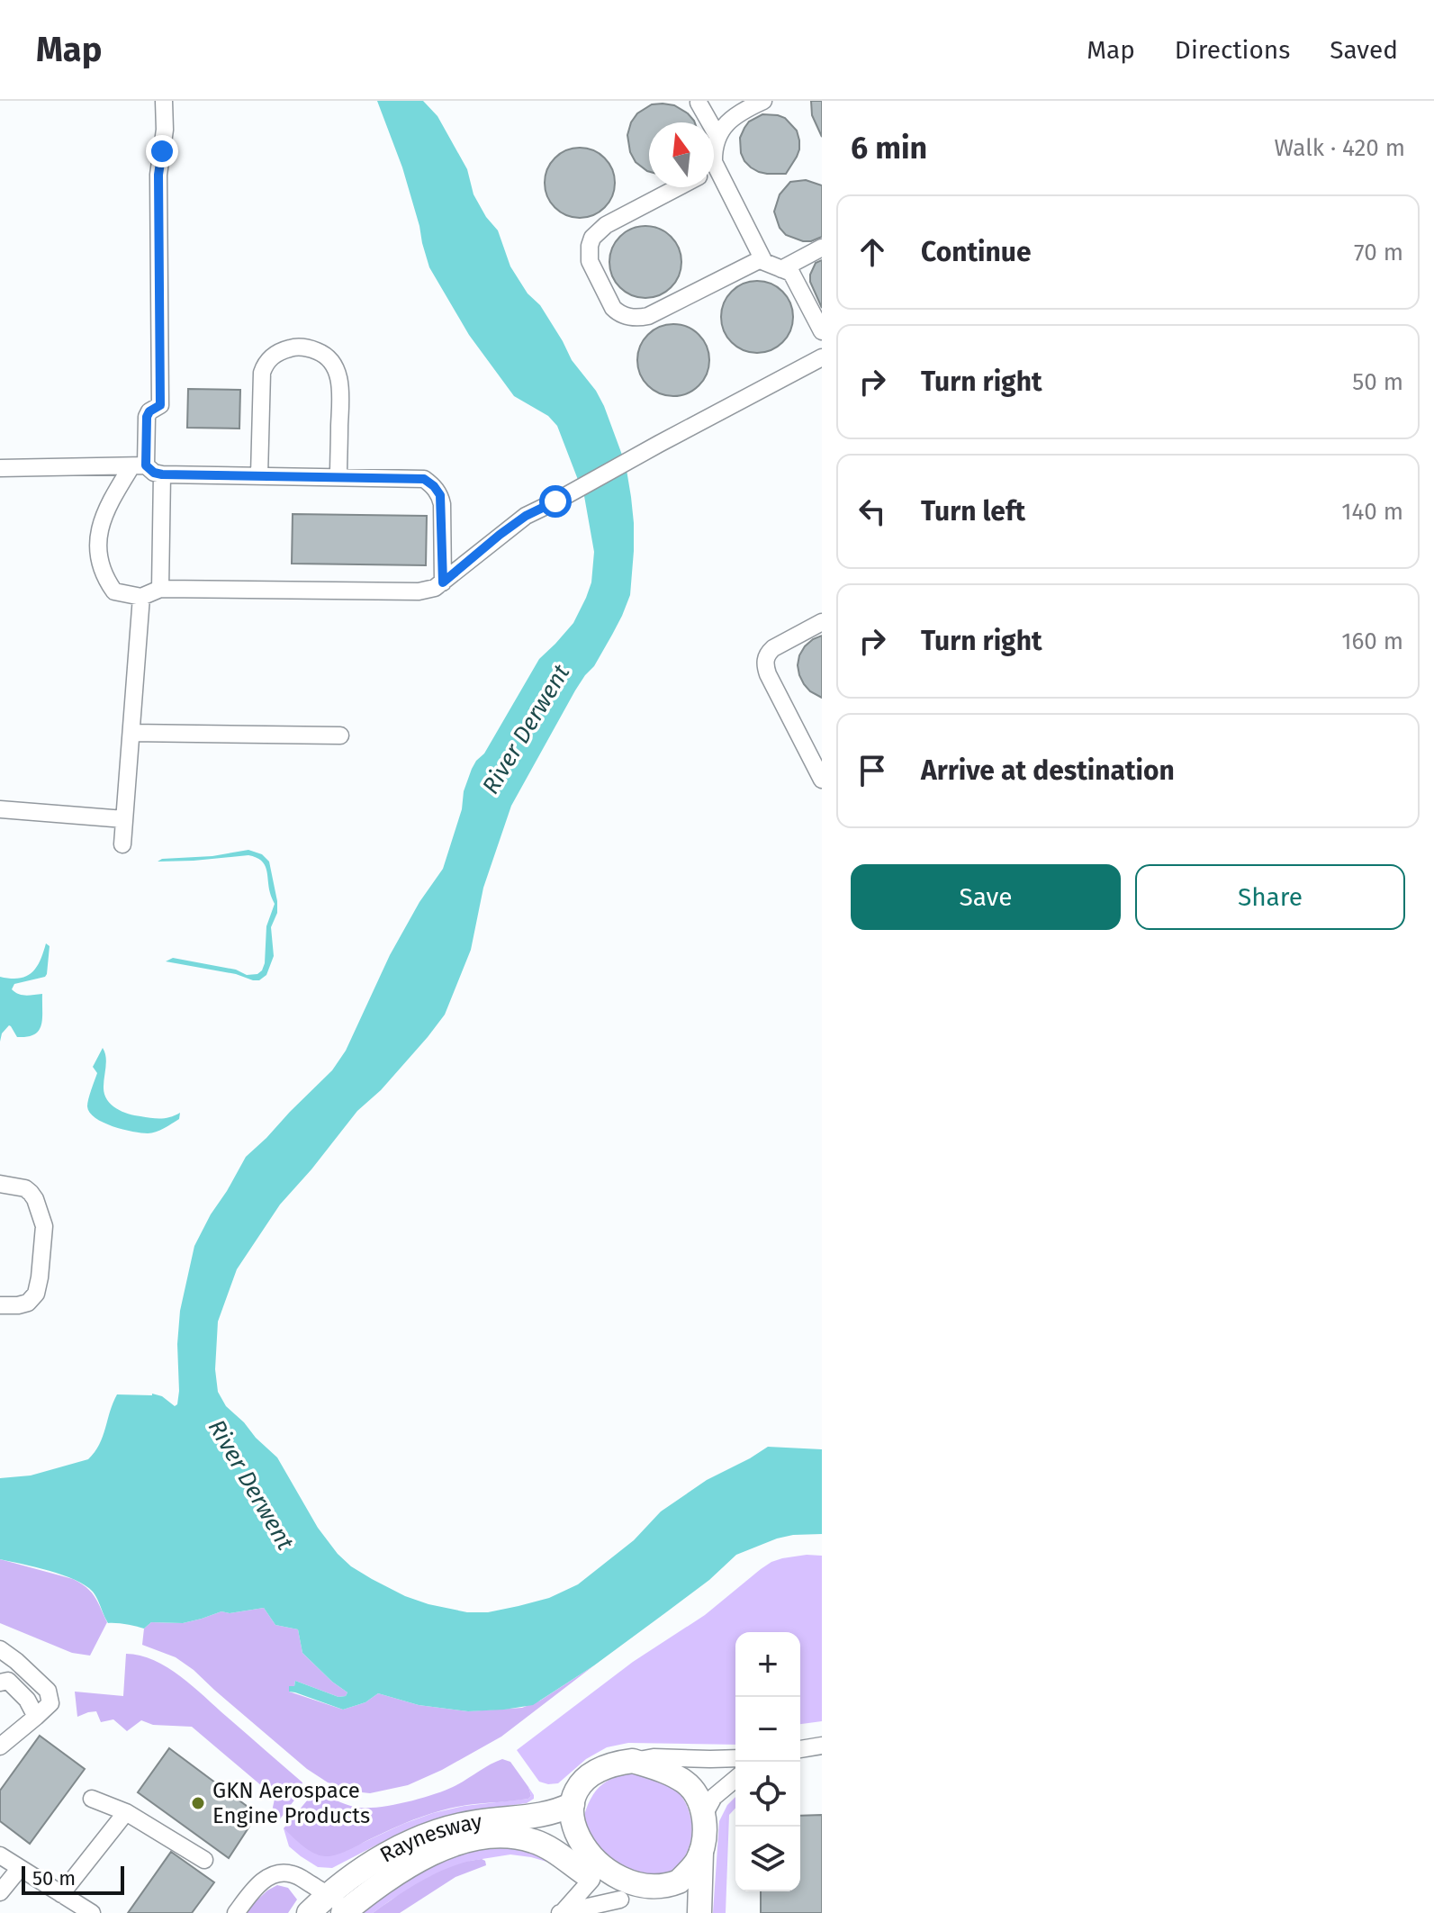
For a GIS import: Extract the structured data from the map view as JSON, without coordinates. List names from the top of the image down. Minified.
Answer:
{"streets":{"highway":["Raynesway"]},"water":["River Derwent"],"places":["GKN Aerospace Engine Products"],"scale_bar":"50 m","north":"top","page":{"header":"Map","nav":["Map","Directions","Saved"],"heading":["6 min","Walk · 420 m"],"list":[["Continue","70 m"],["Turn right","50 m"],["Turn left","140 m"],["Turn right","160 m"],"Arrive at destination"],"buttons":["Save","Share"],"map_buttons":["+","−"],"scale":"50 m"}}
